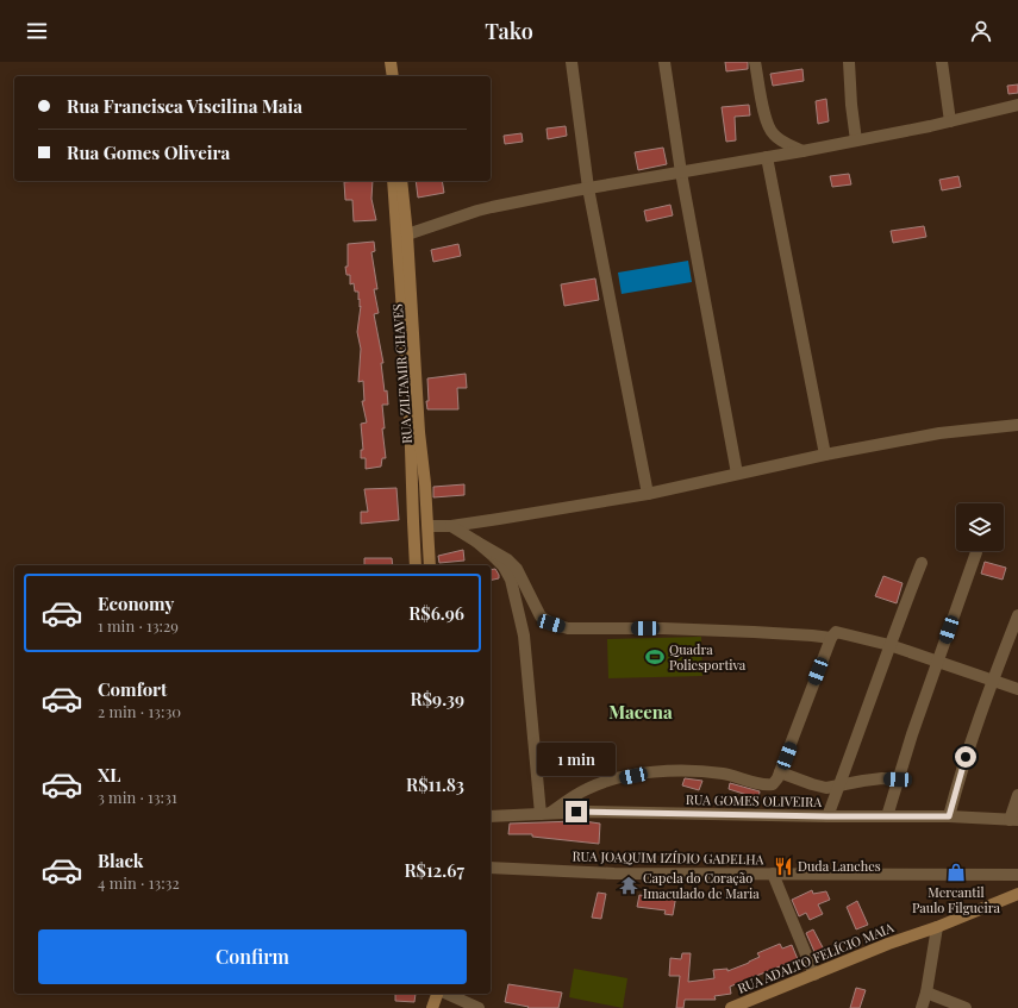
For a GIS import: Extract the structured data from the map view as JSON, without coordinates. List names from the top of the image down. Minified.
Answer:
{"streets":{"street":["RUA ZILTAMIR CHAVES","RUA GOMES OLIVEIRA","RUA JOAQUIM IZÍDIO GADELHA","RUA ADALTO FELÍCIO MAIA"]},"districts":["Macena"],"places":{"sports":["Quadra Poliesportiva"],"restaurant":["Duda Lanches"],"shop":["Mercantil Paulo Filgueira"],"temple":["Capela do Coração Imaculado de Maria"]},"page":{"header":"Tako","banner":["Rua Francisca Viscilina Maia","Rua Gomes Oliveira"],"list":[{"name":"Economy","note":"1 min · 13:29","value":"R$6.96"},{"name":"Comfort","note":"2 min · 13:30","value":"R$9.39"},{"name":"XL","note":"3 min · 13:31","value":"R$11.83"},{"name":"Black","note":"4 min · 13:32","value":"R$12.67"}],"bubble":"1 min","buttons":"Confirm"}}
